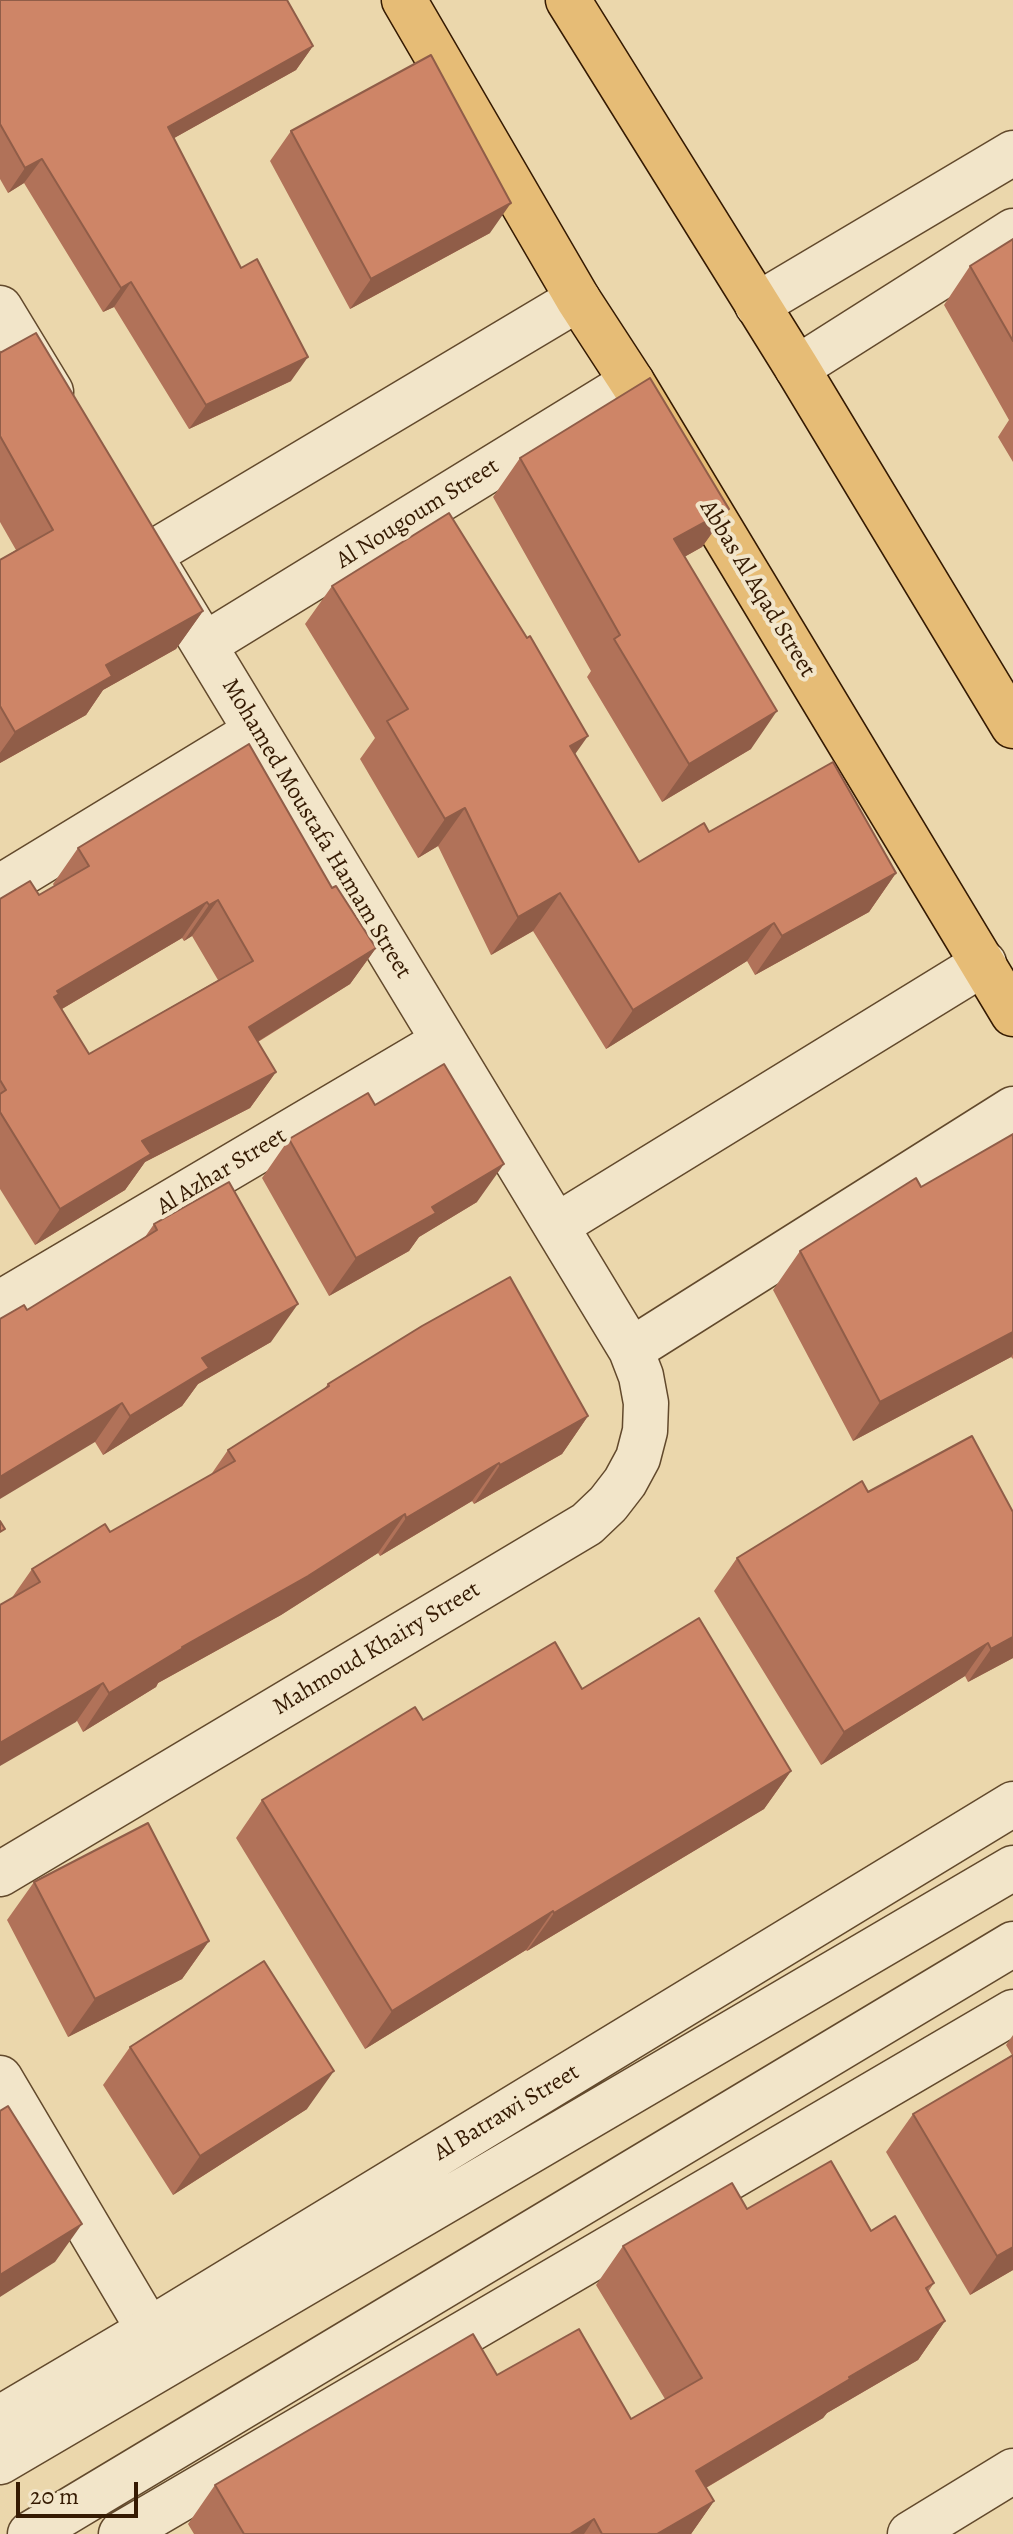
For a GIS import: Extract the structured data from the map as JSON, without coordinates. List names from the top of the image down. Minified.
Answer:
{"streets":{"main road":["Abbas Al Aqad Street"],"street":["Al Nougoum Street","Mohamed Moustafa Hamam Street","Al Azhar Street","Mahmoud Khairy Street","Al Batrawi Street"]},"crossings":[["Al Nougoum Street","Abbas Al Aqad Street"],["Al Nougoum Street","Mohamed Moustafa Hamam Street"],["Mohamed Moustafa Hamam Street","Al Azhar Street"],["Mohamed Moustafa Hamam Street","Mahmoud Khairy Street"]],"scale_bar":"20 m"}
